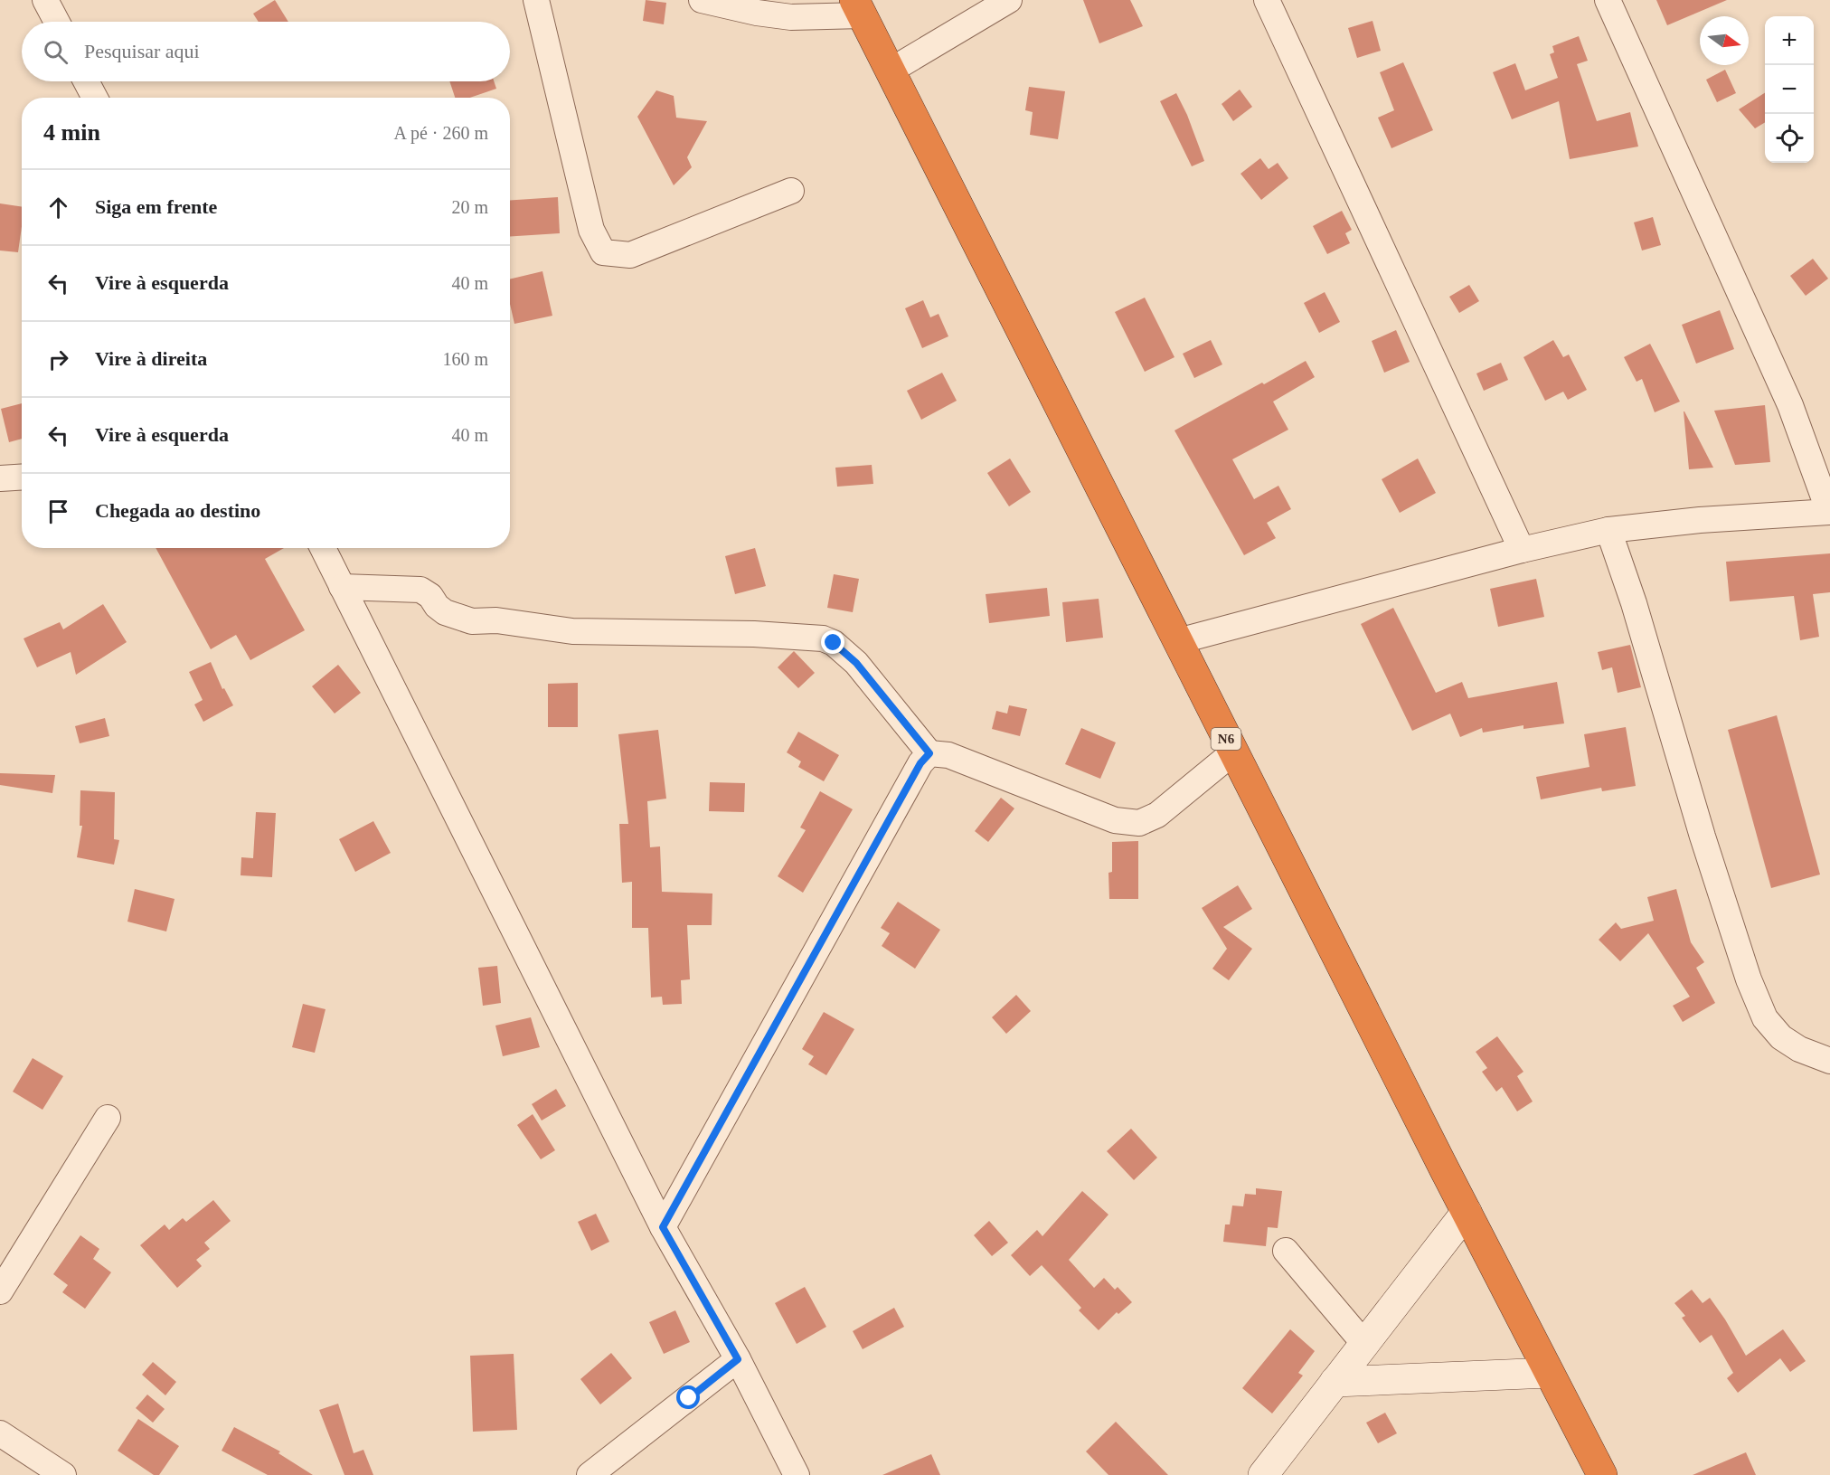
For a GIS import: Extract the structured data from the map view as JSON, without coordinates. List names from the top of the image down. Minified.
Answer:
{"streets":{"highway":["N6"]},"north":"right","page":{"map_buttons":["+","−"],"search":"Pesquisar aqui","heading":["4 min","A pé · 260 m"],"list":[["Siga em frente","20 m"],["Vire à esquerda","40 m"],["Vire à direita","160 m"],["Vire à esquerda","40 m"],"Chegada ao destino"]}}
